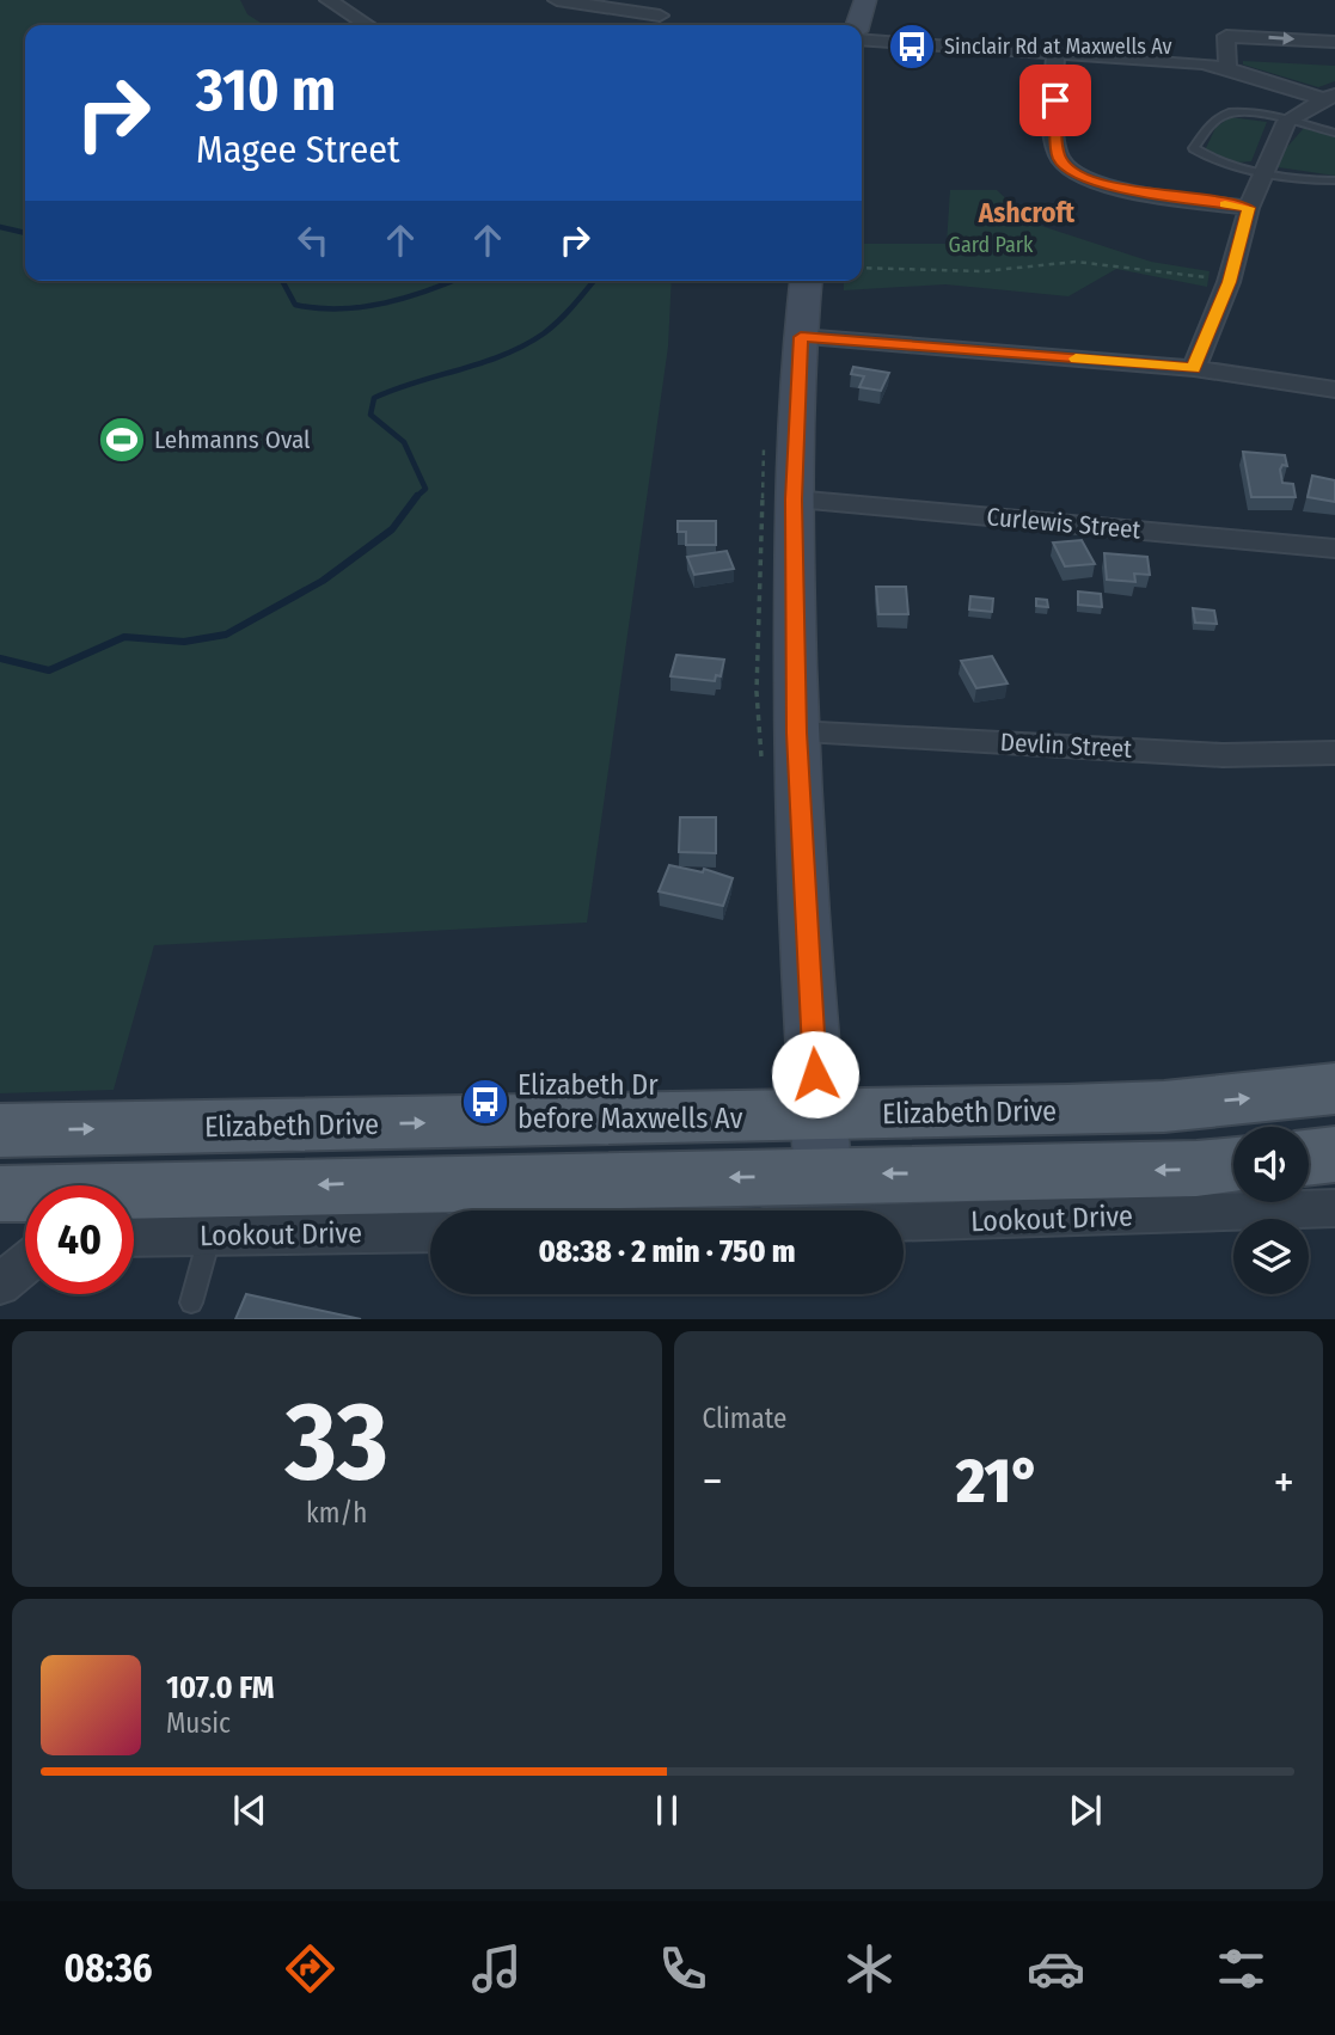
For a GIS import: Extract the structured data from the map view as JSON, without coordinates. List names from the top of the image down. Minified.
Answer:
{"streets":{"main road":["Elizabeth Drive"],"street":["Curlewis Street","Devlin Street","Lookout Drive"]},"districts":["Ashcroft"],"parks":["Gard Park"],"places":{"bus stop":["Sinclair Rd at Maxwells Av","Elizabeth Dr before Maxwells Av"],"sports":["Lehmanns Oval"]},"page":{"turn":["310 m","Magee Street"],"limit":"40","trip":"08:38 · 2 min · 750 m","tile":[["33","km/h"],"Climate"],"heat":["−","21°","+"],"song":["107.0 FM","Music"],"tabs":"08:36"}}
